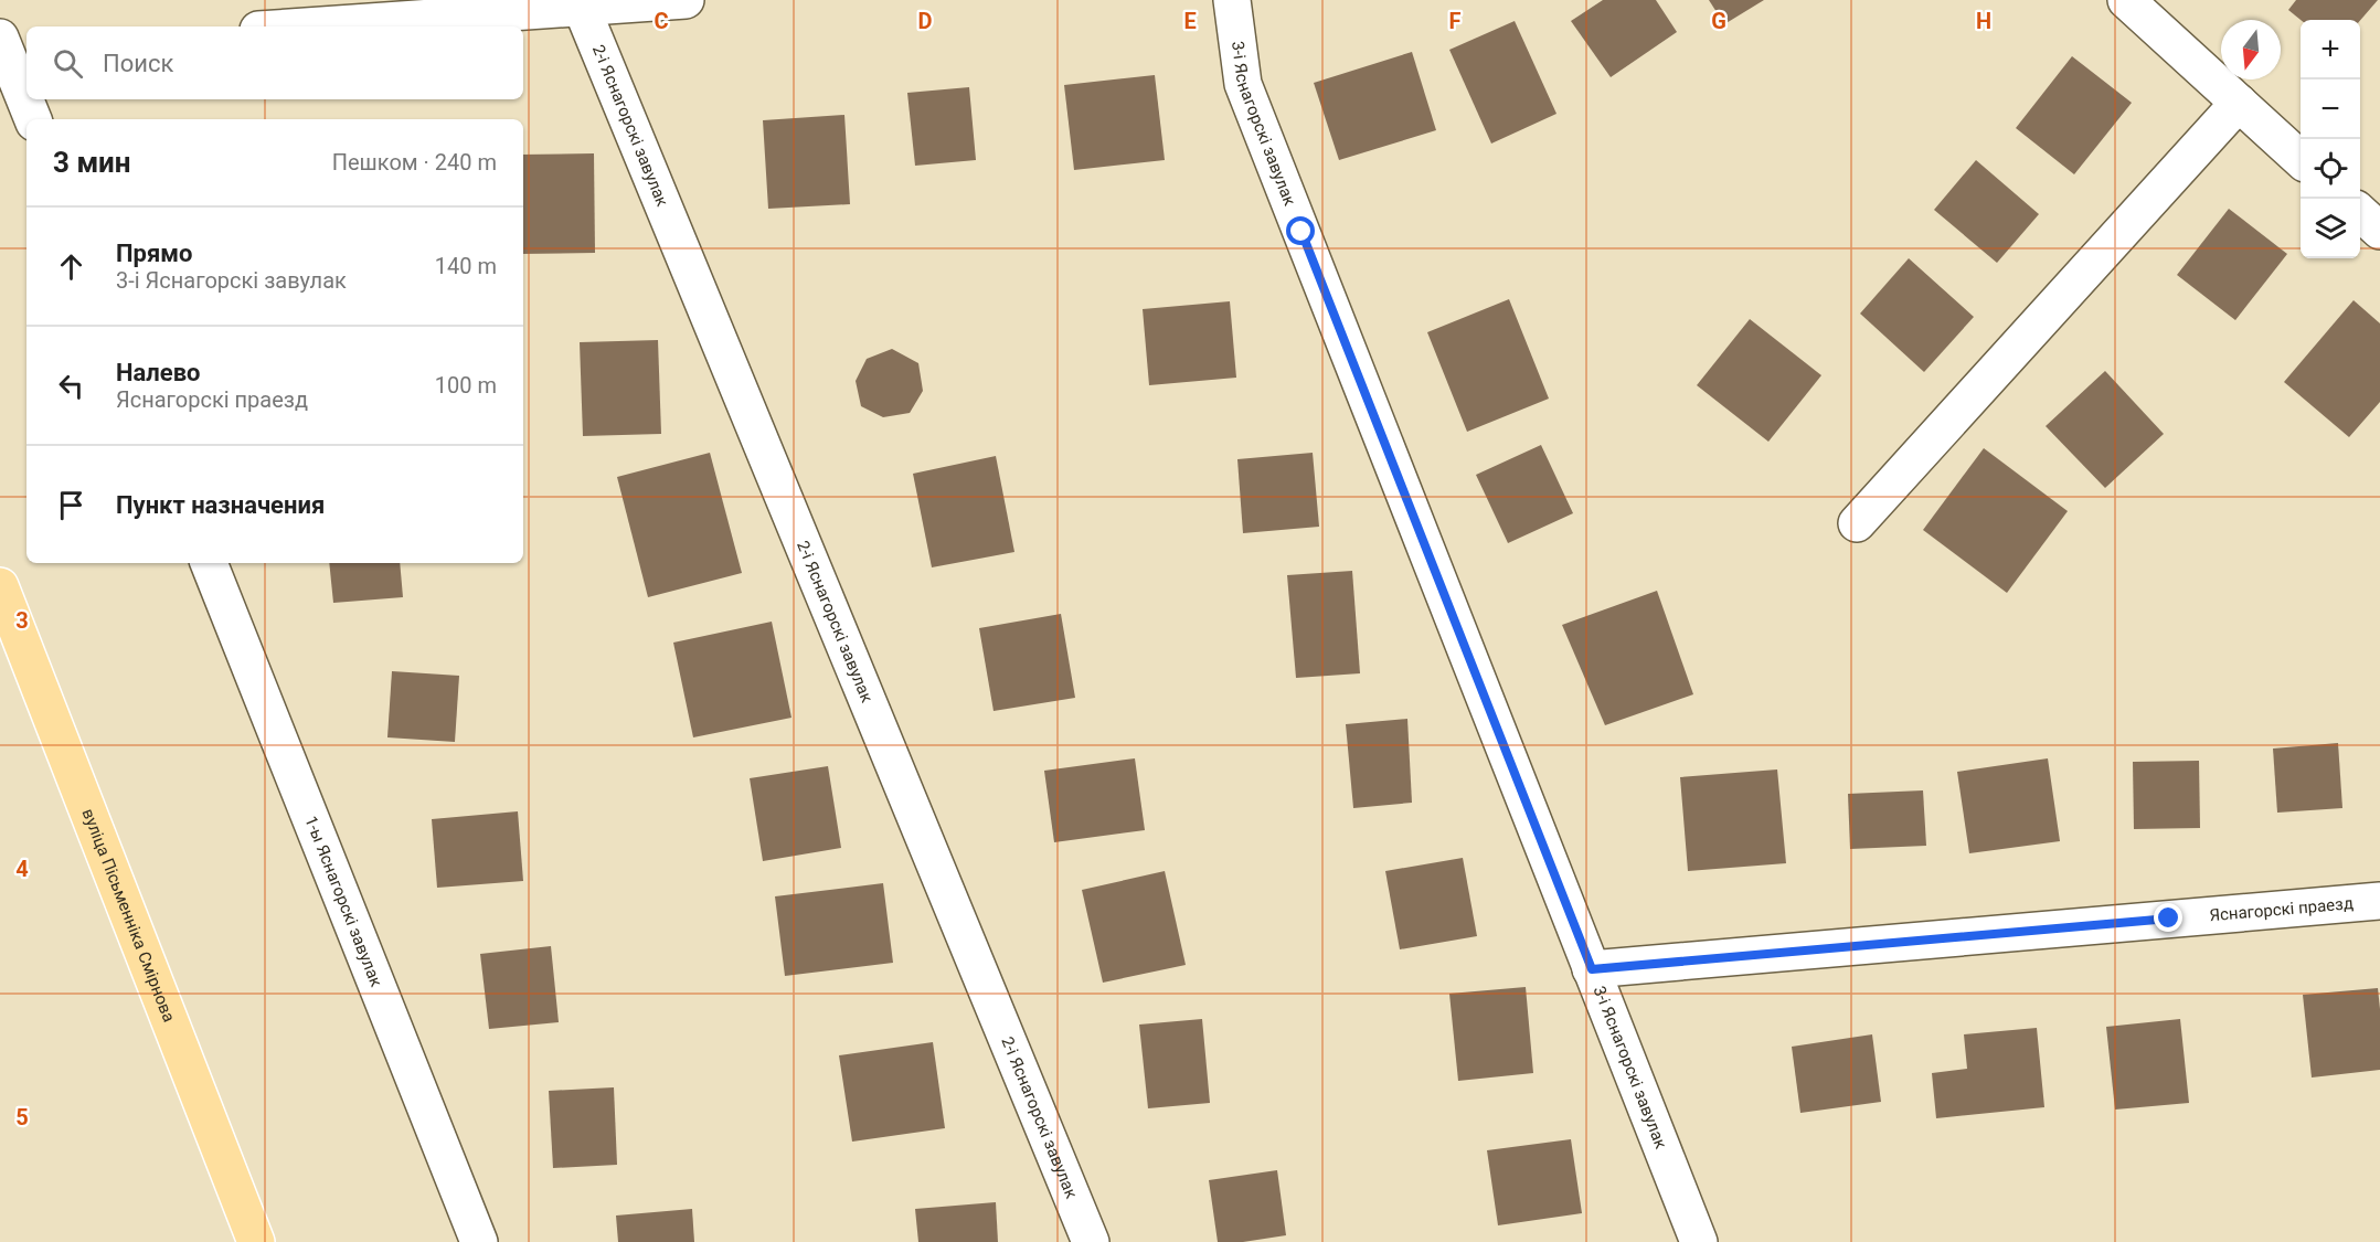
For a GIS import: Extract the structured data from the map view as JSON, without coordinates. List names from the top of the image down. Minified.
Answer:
{"streets":{"main road":["вуліца Пісьменніка Смірнова"],"street":["3-і Яснагорскі завулак","2-і Яснагорскі завулак","1-ы Яснагорскі завулак","Яснагорскі праезд"]},"crossings":[["3-і Яснагорскі завулак","Яснагорскі праезд"]],"north":"bottom","page":{"map_buttons":["+","−"],"search":"Поиск","heading":["3 мин","Пешком · 240 m"],"list":[["Прямо","3-і Яснагорскі завулак","140 m"],["Налево","Яснагорскі праезд","100 m"],"Пункт назначения"]},"grid":{"columns":["C","D","E","F","G","H"],"rows":["3","4","5"]}}
